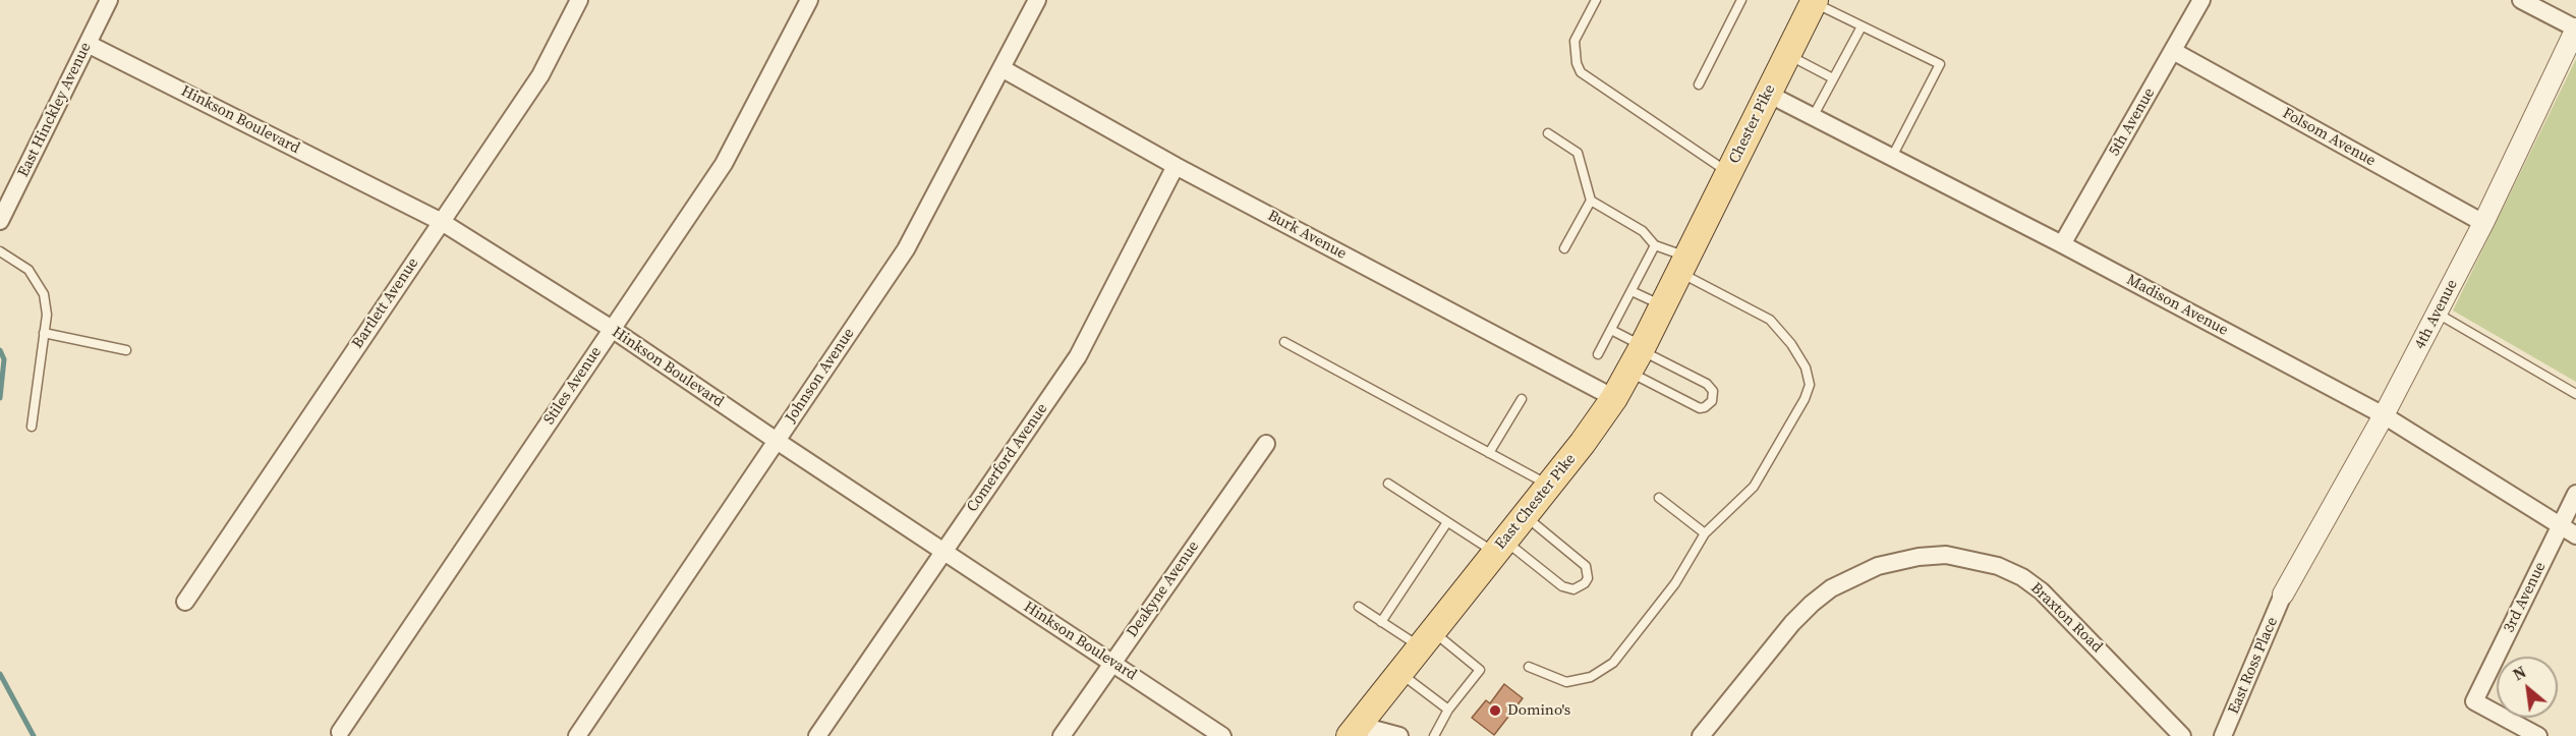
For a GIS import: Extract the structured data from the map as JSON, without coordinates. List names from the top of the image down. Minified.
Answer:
{"streets":{"main road":["Chester Pike","East Chester Pike"],"street":["East Hinckley Avenue","Hinkson Boulevard","5th Avenue","Folsom Avenue","Burk Avenue","Bartlett Avenue","Madison Avenue","4th Avenue","Johnson Avenue","Stiles Avenue","Comerford Avenue","Deakyne Avenue","3rd Avenue","Braxton Road","East Ross Place"]},"crossings":[["East Hinckley Avenue","Hinkson Boulevard"],["Hinkson Boulevard","Bartlett Avenue"],["Hinkson Boulevard","Johnson Avenue"],["Hinkson Boulevard","Stiles Avenue"],["Hinkson Boulevard","Comerford Avenue"],["Hinkson Boulevard","Deakyne Avenue"],["5th Avenue","Folsom Avenue"],["5th Avenue","Madison Avenue"],["Chester Pike","Madison Avenue"],["Chester Pike","East Chester Pike"],["Folsom Avenue","4th Avenue"],["Burk Avenue","Johnson Avenue"],["Burk Avenue","Comerford Avenue"],["Burk Avenue","East Chester Pike"],["Madison Avenue","4th Avenue"],["Madison Avenue","3rd Avenue"],["4th Avenue","East Ross Place"]],"places":["Domino's"],"north":"top left"}
